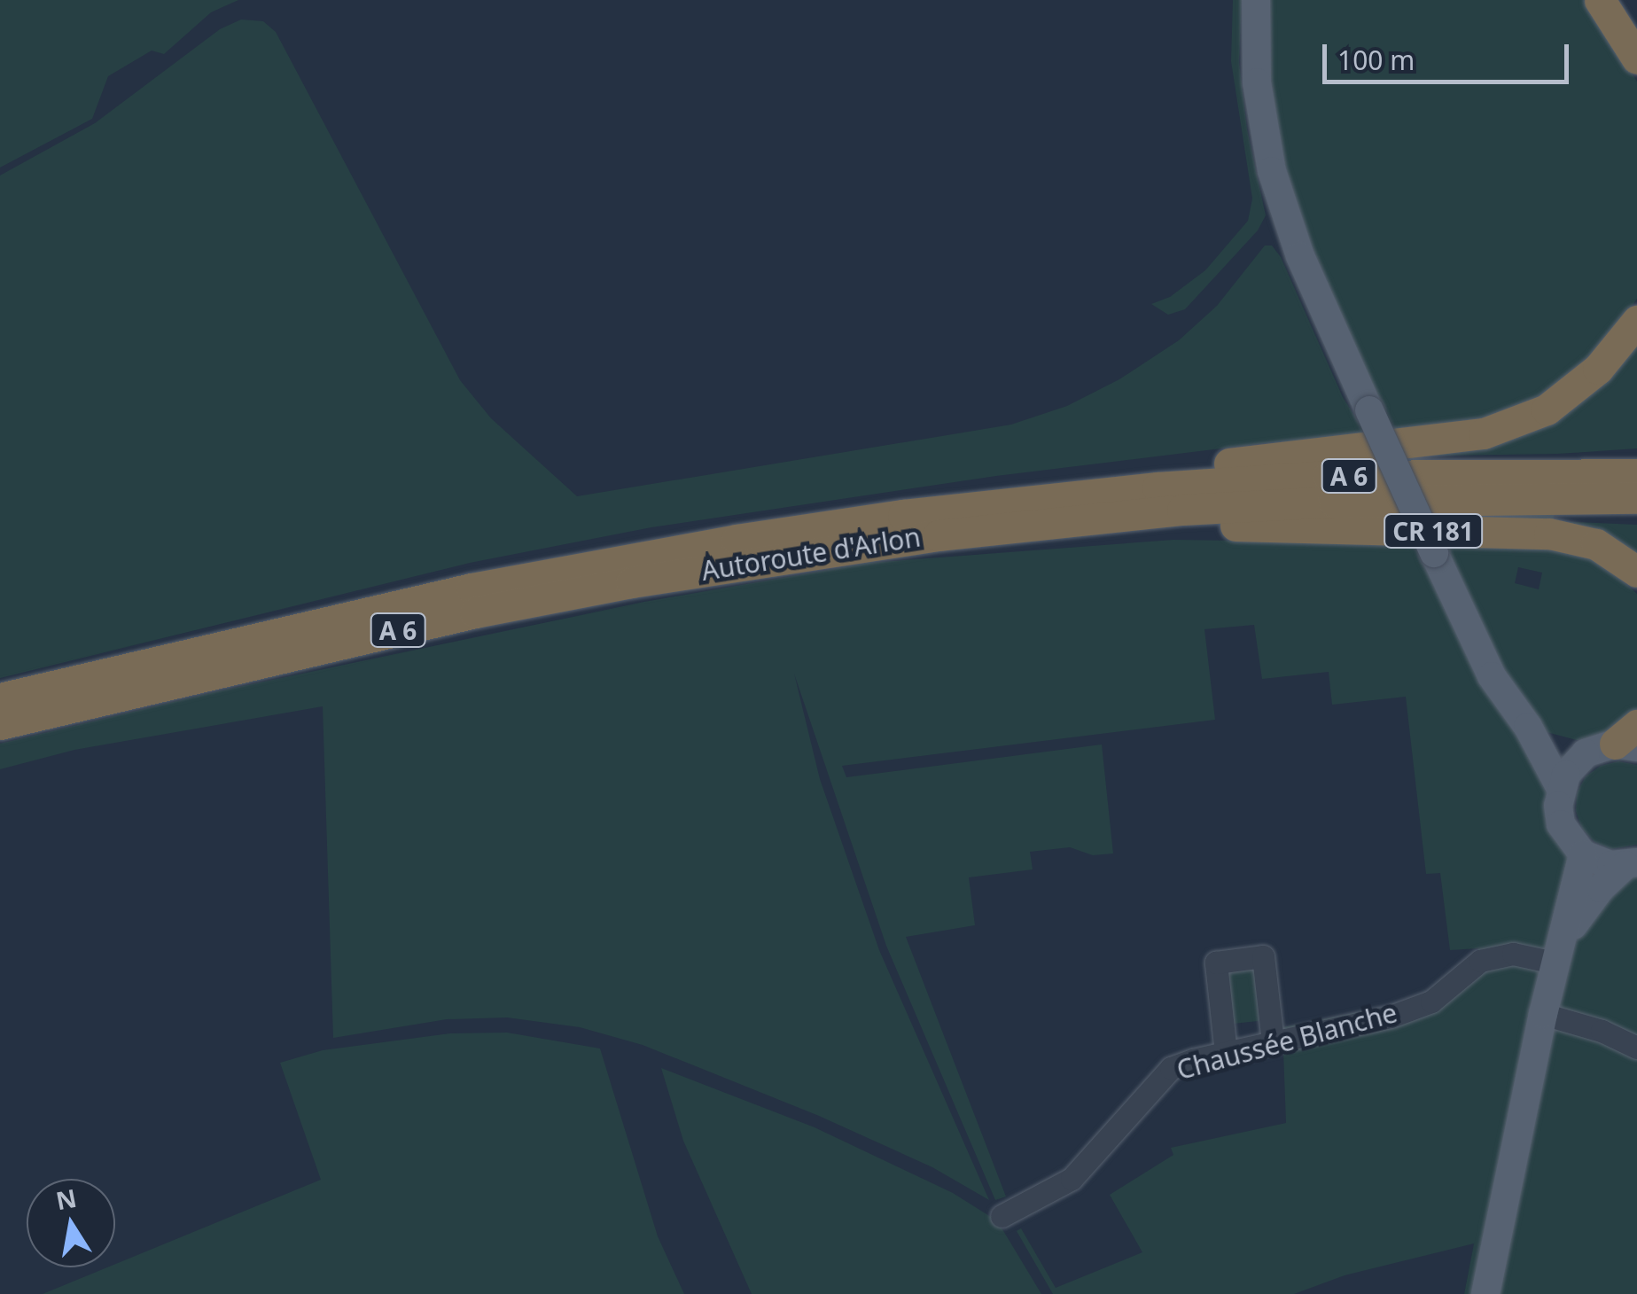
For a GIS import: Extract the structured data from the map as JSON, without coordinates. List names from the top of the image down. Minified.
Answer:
{"streets":{"highway":["A 6","CR 181","Autoroute d'Arlon"],"street":["Chaussée Blanche"]},"crossings":[["A 6","Autoroute d'Arlon"],["CR 181","Autoroute d'Arlon"]],"scale_bar":"100 m","north":"top"}
